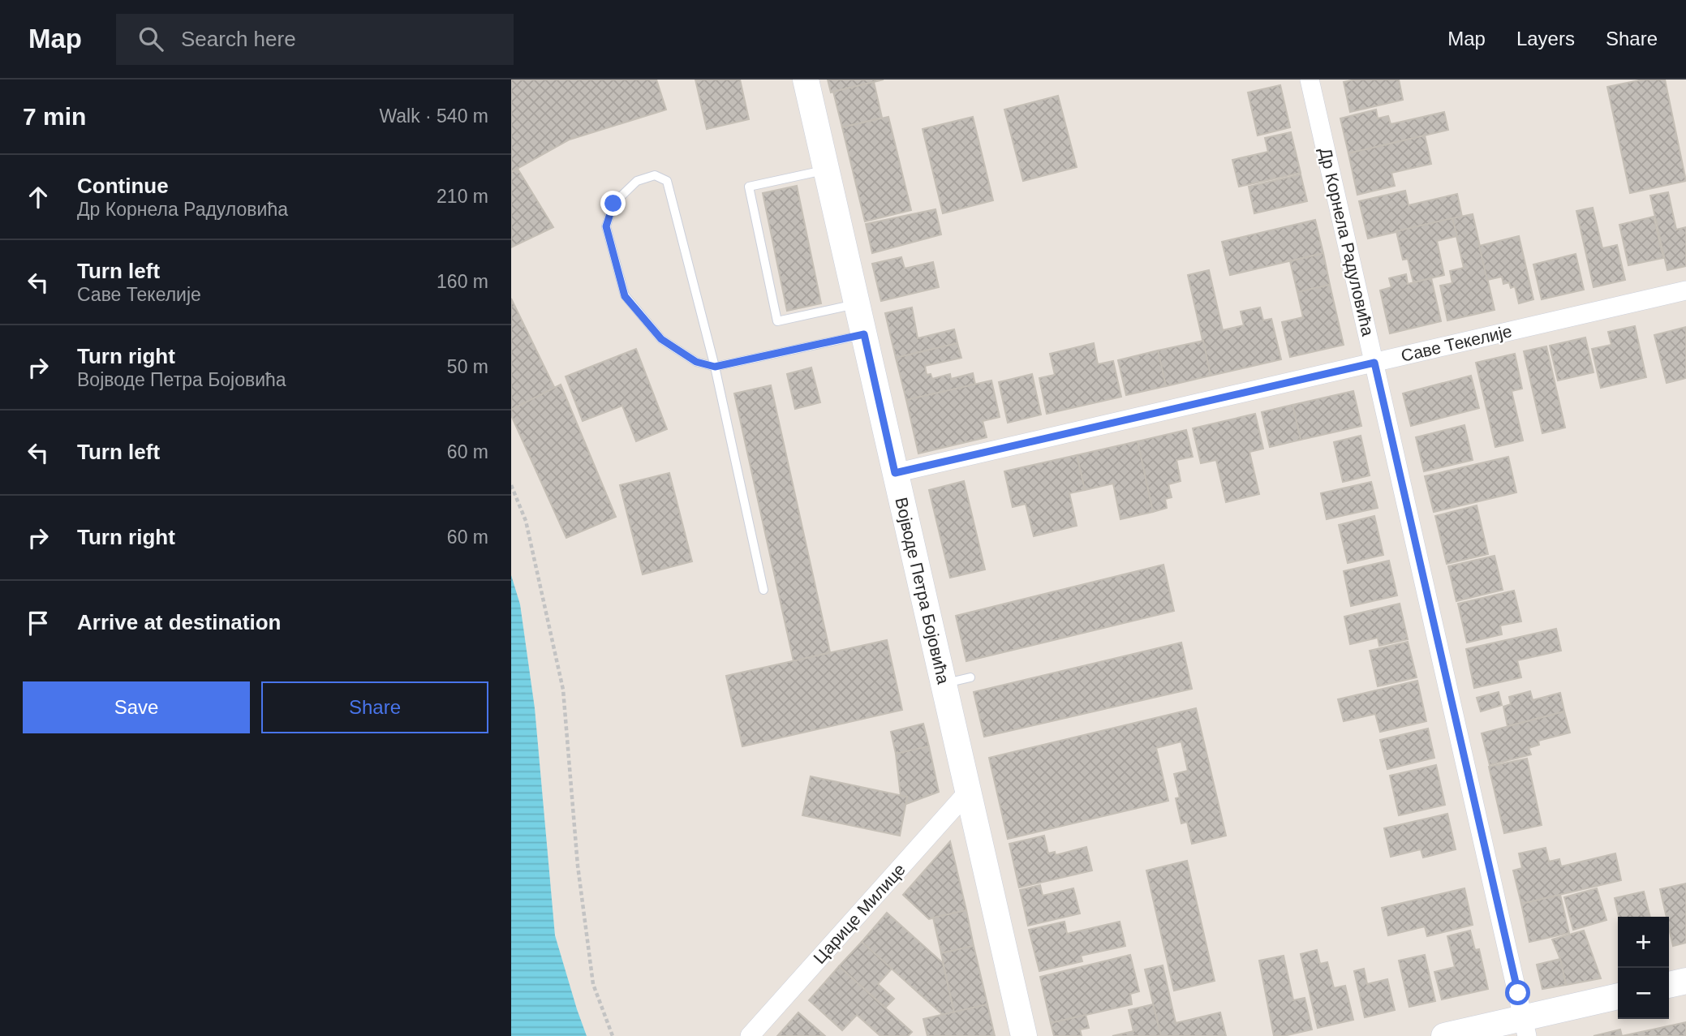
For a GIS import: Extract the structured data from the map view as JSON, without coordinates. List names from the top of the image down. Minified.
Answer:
{"streets":{"street":["Др Корнела Радуловића","Саве Текелије","Војводе Петра Бојовића","Царице Милице"]},"crossings":[["Др Корнела Радуловића","Саве Текелије"],["Саве Текелије","Војводе Петра Бојовића"],["Војводе Петра Бојовића","Царице Милице"]],"page":{"header":"Map","search":"Search here","nav":["Map","Layers","Share"],"heading":["7 min","Walk · 540 m"],"list":[["Continue","Др Корнела Радуловића","210 m"],["Turn left","Саве Текелије","160 m"],["Turn right","Војводе Петра Бојовића","50 m"],["Turn left","60 m"],["Turn right","60 m"],"Arrive at destination"],"buttons":["Save","Share"],"map_buttons":["+","−"]}}
